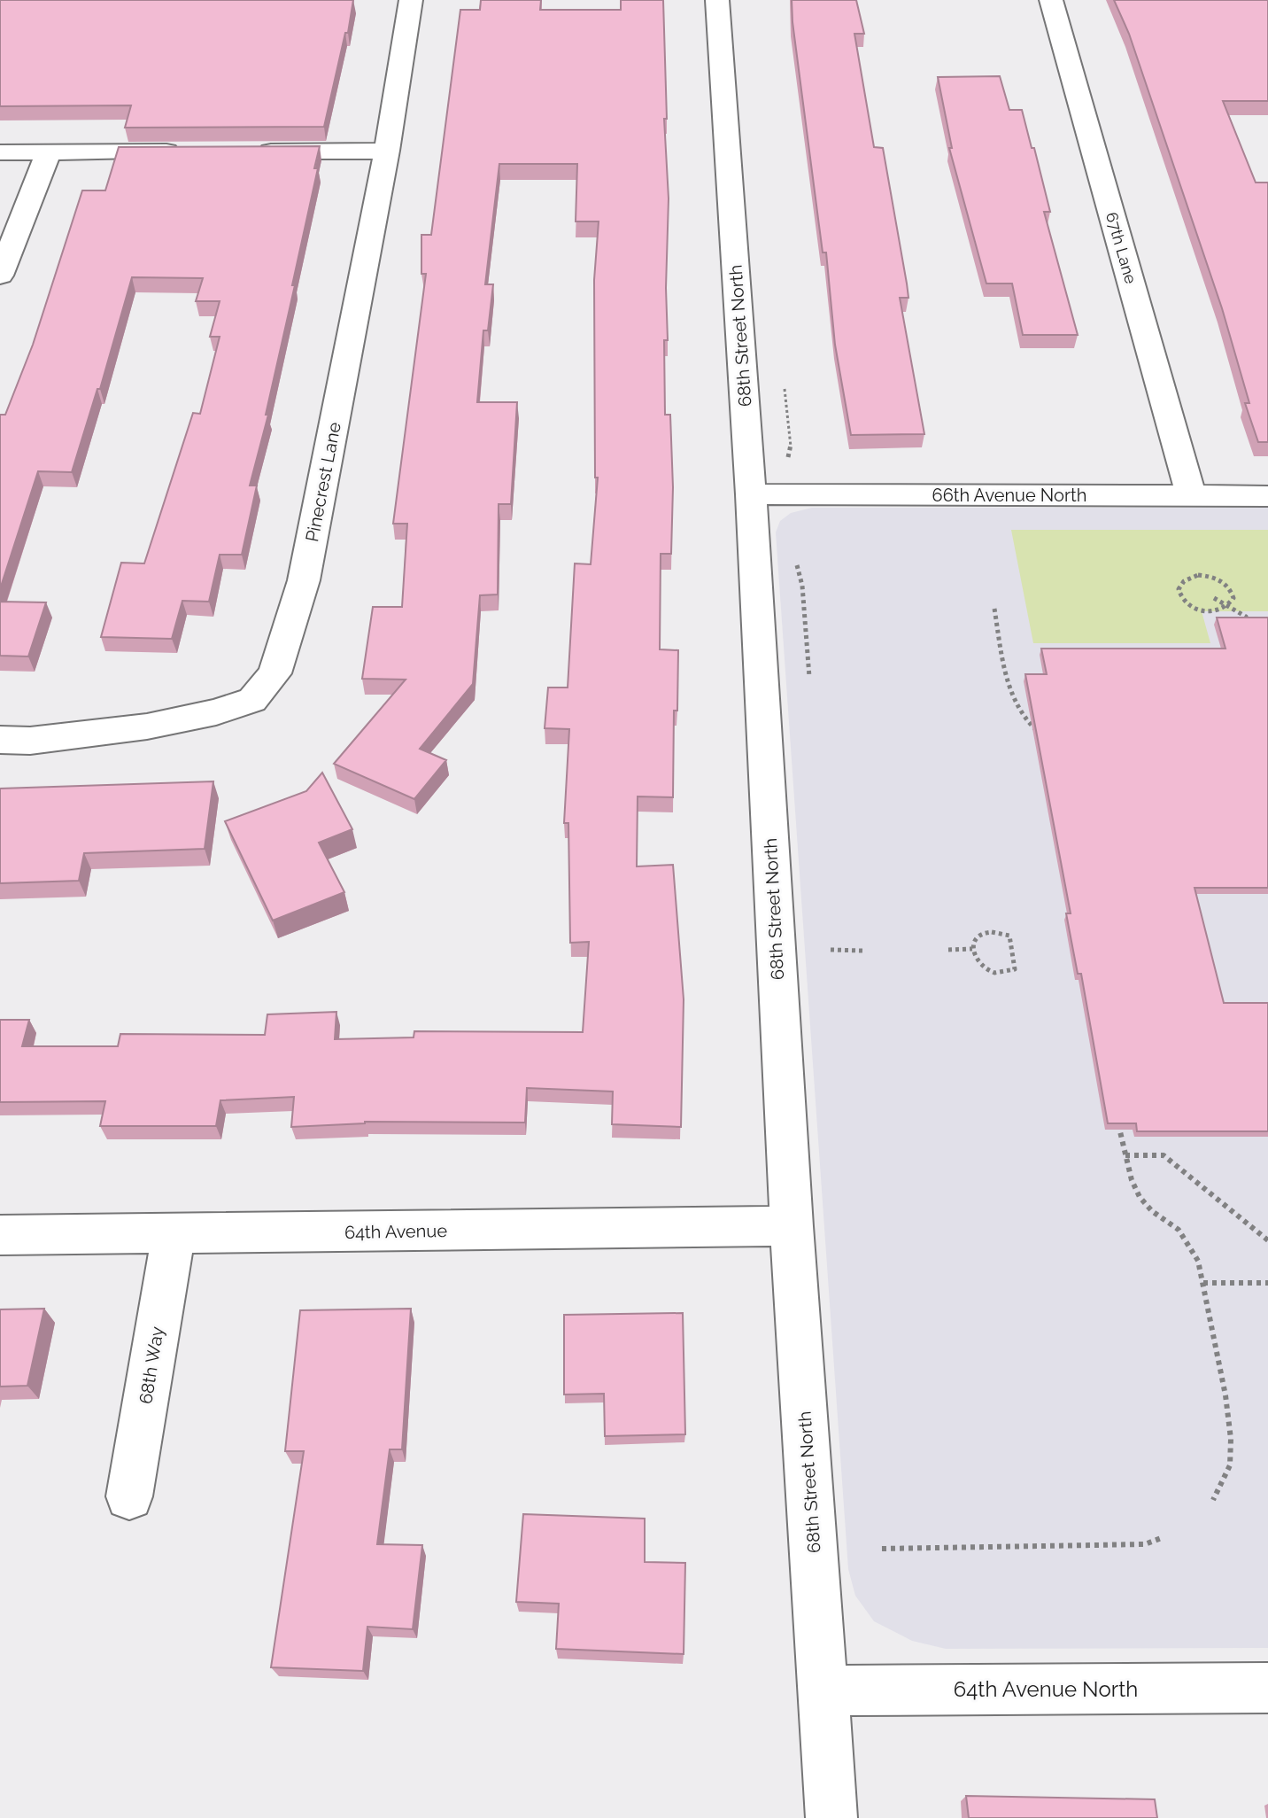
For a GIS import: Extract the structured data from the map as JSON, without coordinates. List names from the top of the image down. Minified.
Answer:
{"streets":{"street":["67th Lane","68th Street North","Pinecrest Lane","66th Avenue North","64th Avenue","68th Way","64th Avenue North"]},"crossings":[["67th Lane","66th Avenue North"],["68th Street North","66th Avenue North"],["68th Street North","64th Avenue"],["68th Street North","64th Avenue North"],["64th Avenue","68th Way"]]}
